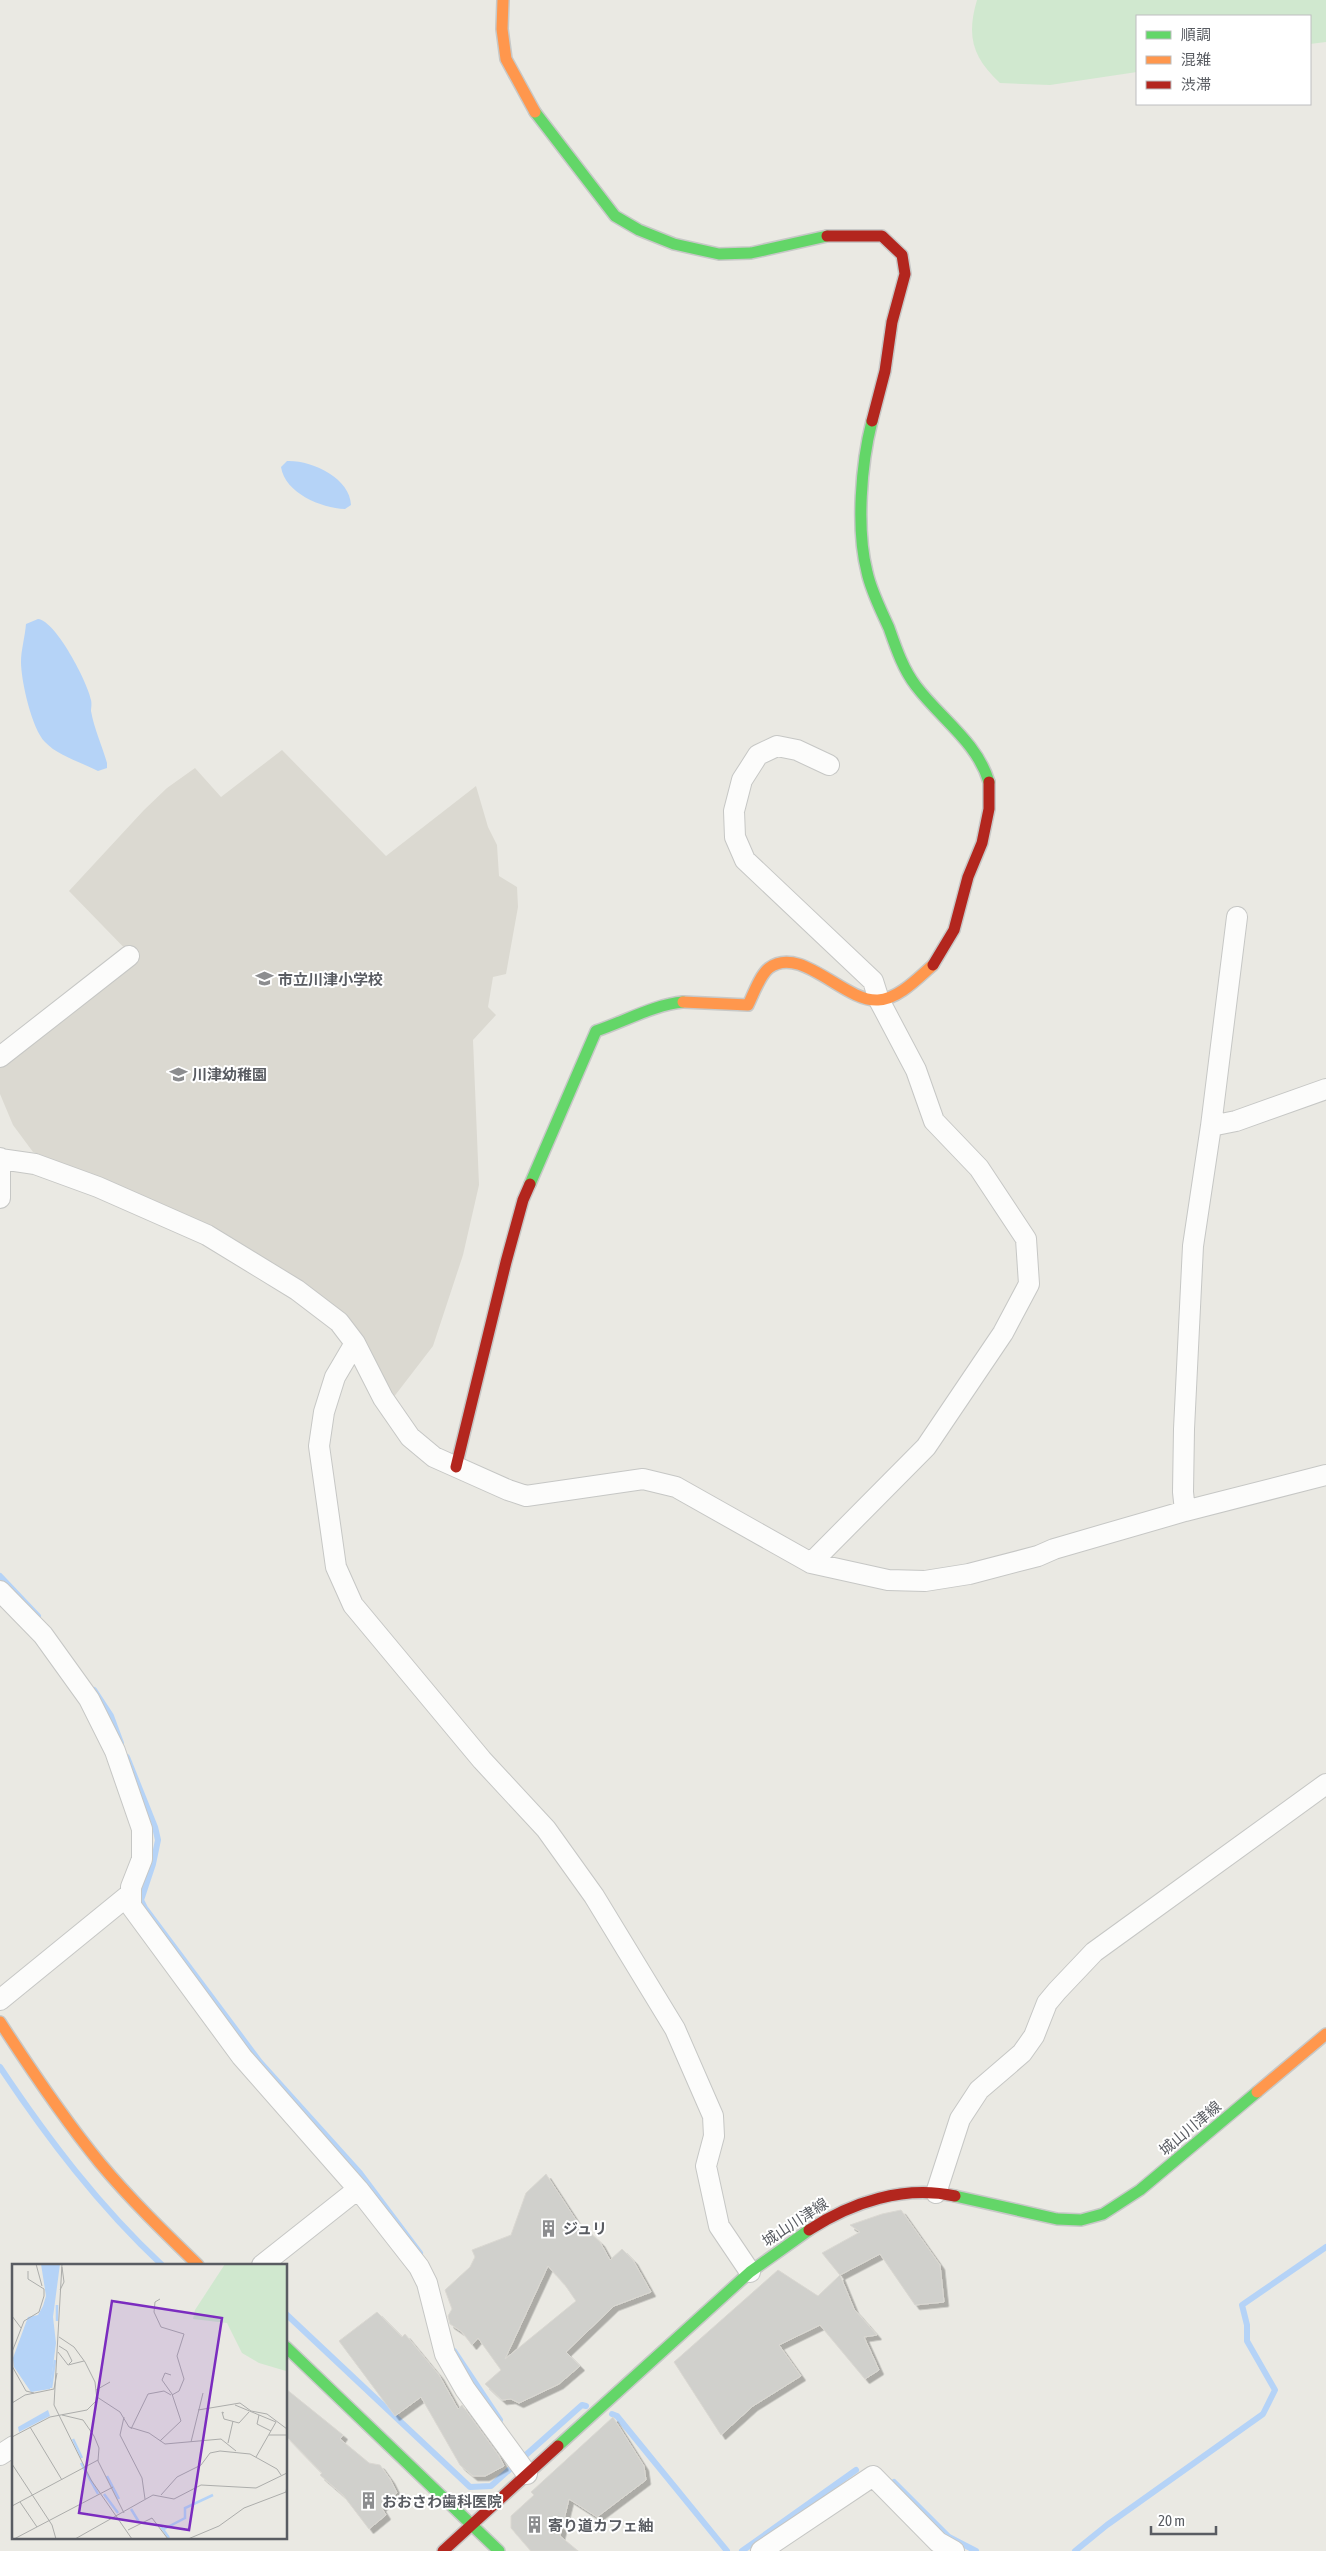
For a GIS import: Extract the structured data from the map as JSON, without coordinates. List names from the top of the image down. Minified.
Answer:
{"streets":{"street":["城山川津線"]},"places":{"school or university":["市立川津小学校","川津幼稚園"],"building":["ジュリ","おおさわ歯科医院","寄り道カフェ紬"]},"legend":["順調","混雑","渋滞"],"scale_bar":"20 m"}
